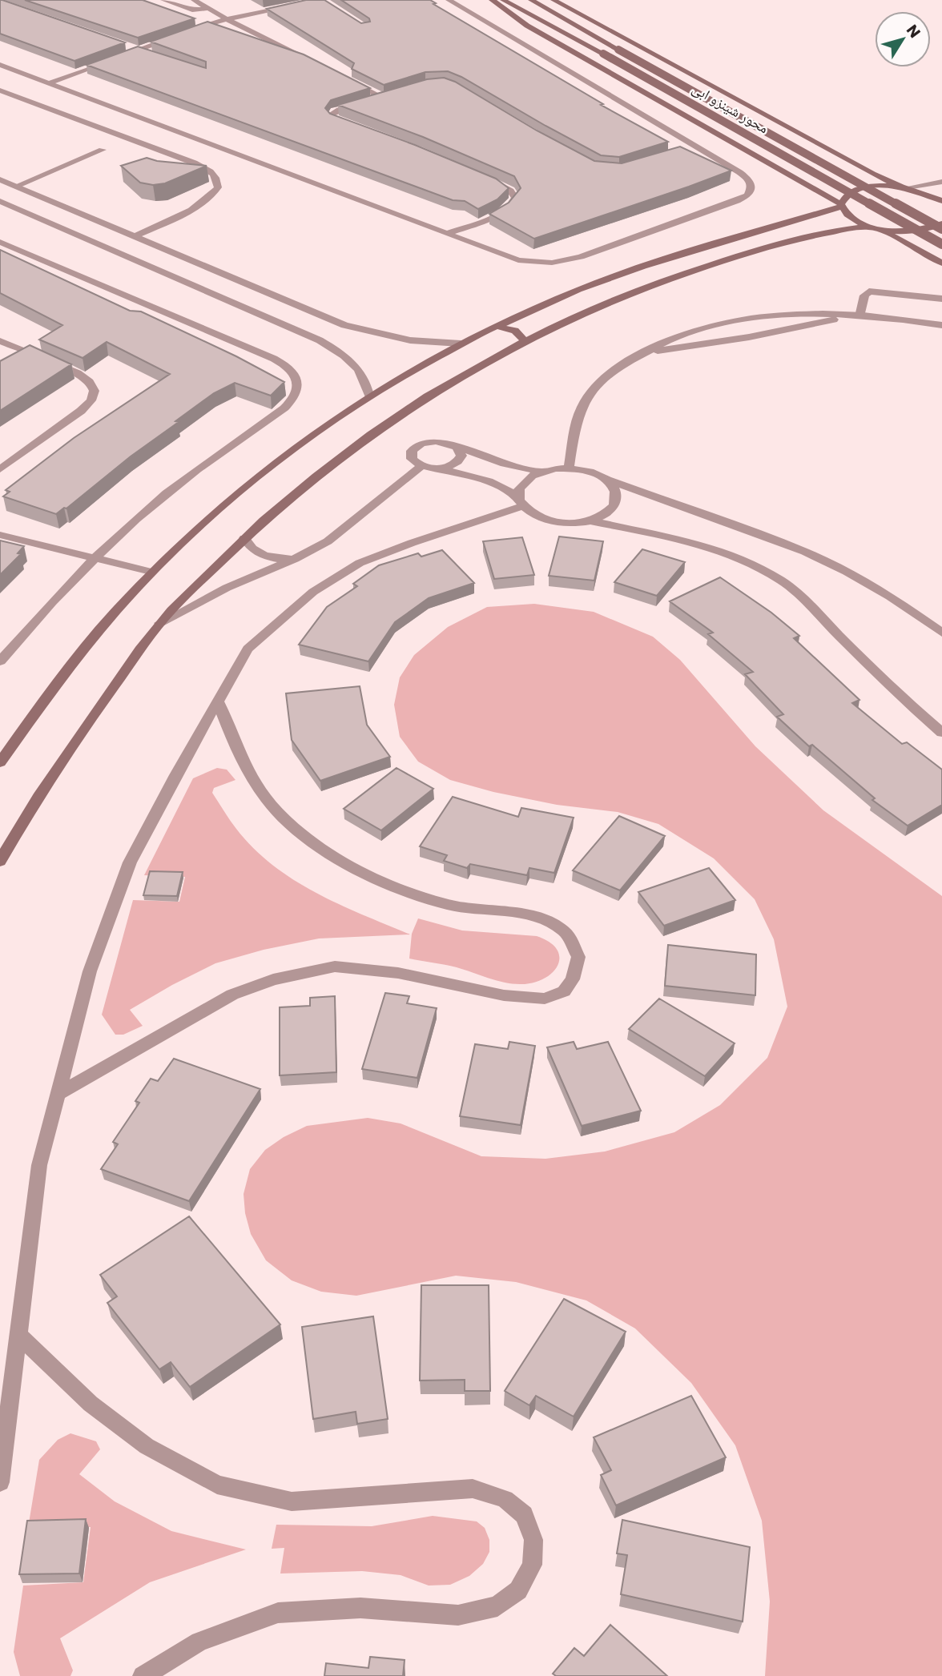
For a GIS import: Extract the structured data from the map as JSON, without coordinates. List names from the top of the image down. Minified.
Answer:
{"streets":{"main road":["محور شينزو ابى"]},"north":"top right"}
